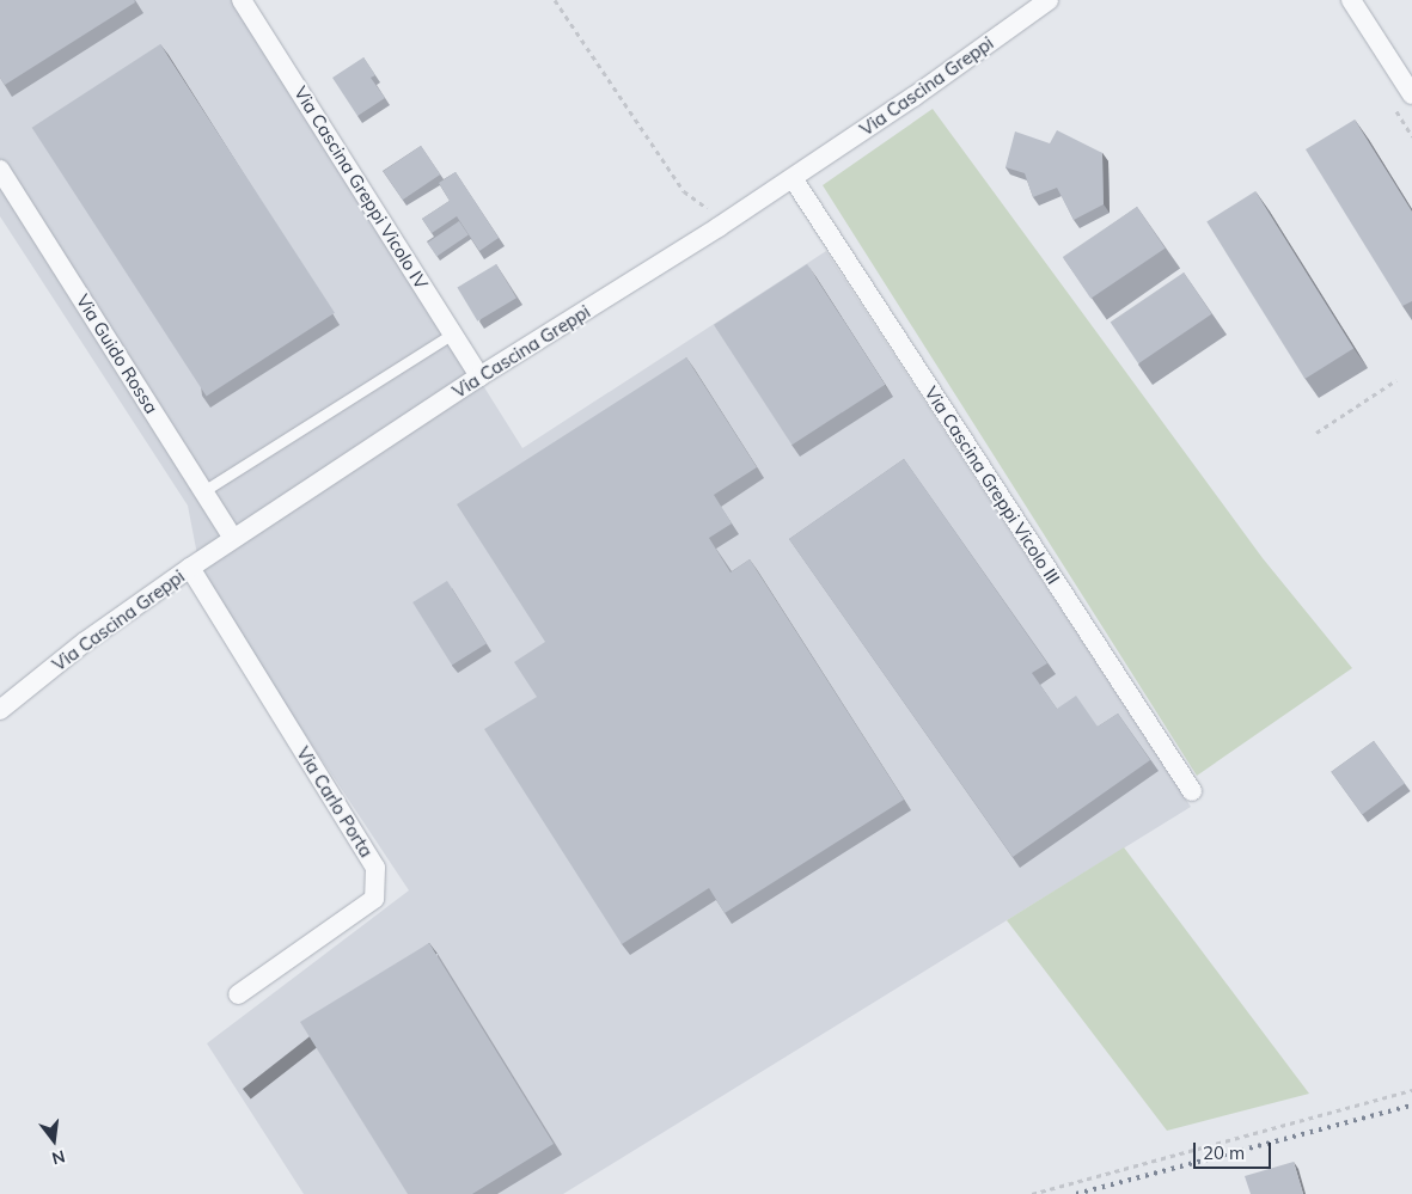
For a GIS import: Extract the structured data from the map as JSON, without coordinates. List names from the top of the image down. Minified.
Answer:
{"streets":{"street":["Via Cascina Greppi","Via Cascina Greppi Vicolo IV","Via Guido Rossa","Via Cascina Greppi Vicolo III","Via Carlo Porta"]},"crossings":[["Via Cascina Greppi","Via Cascina Greppi Vicolo IV"],["Via Cascina Greppi","Via Guido Rossa"],["Via Cascina Greppi","Via Cascina Greppi Vicolo III"],["Via Cascina Greppi","Via Carlo Porta"]],"scale_bar":"20 m","north":"bottom"}
